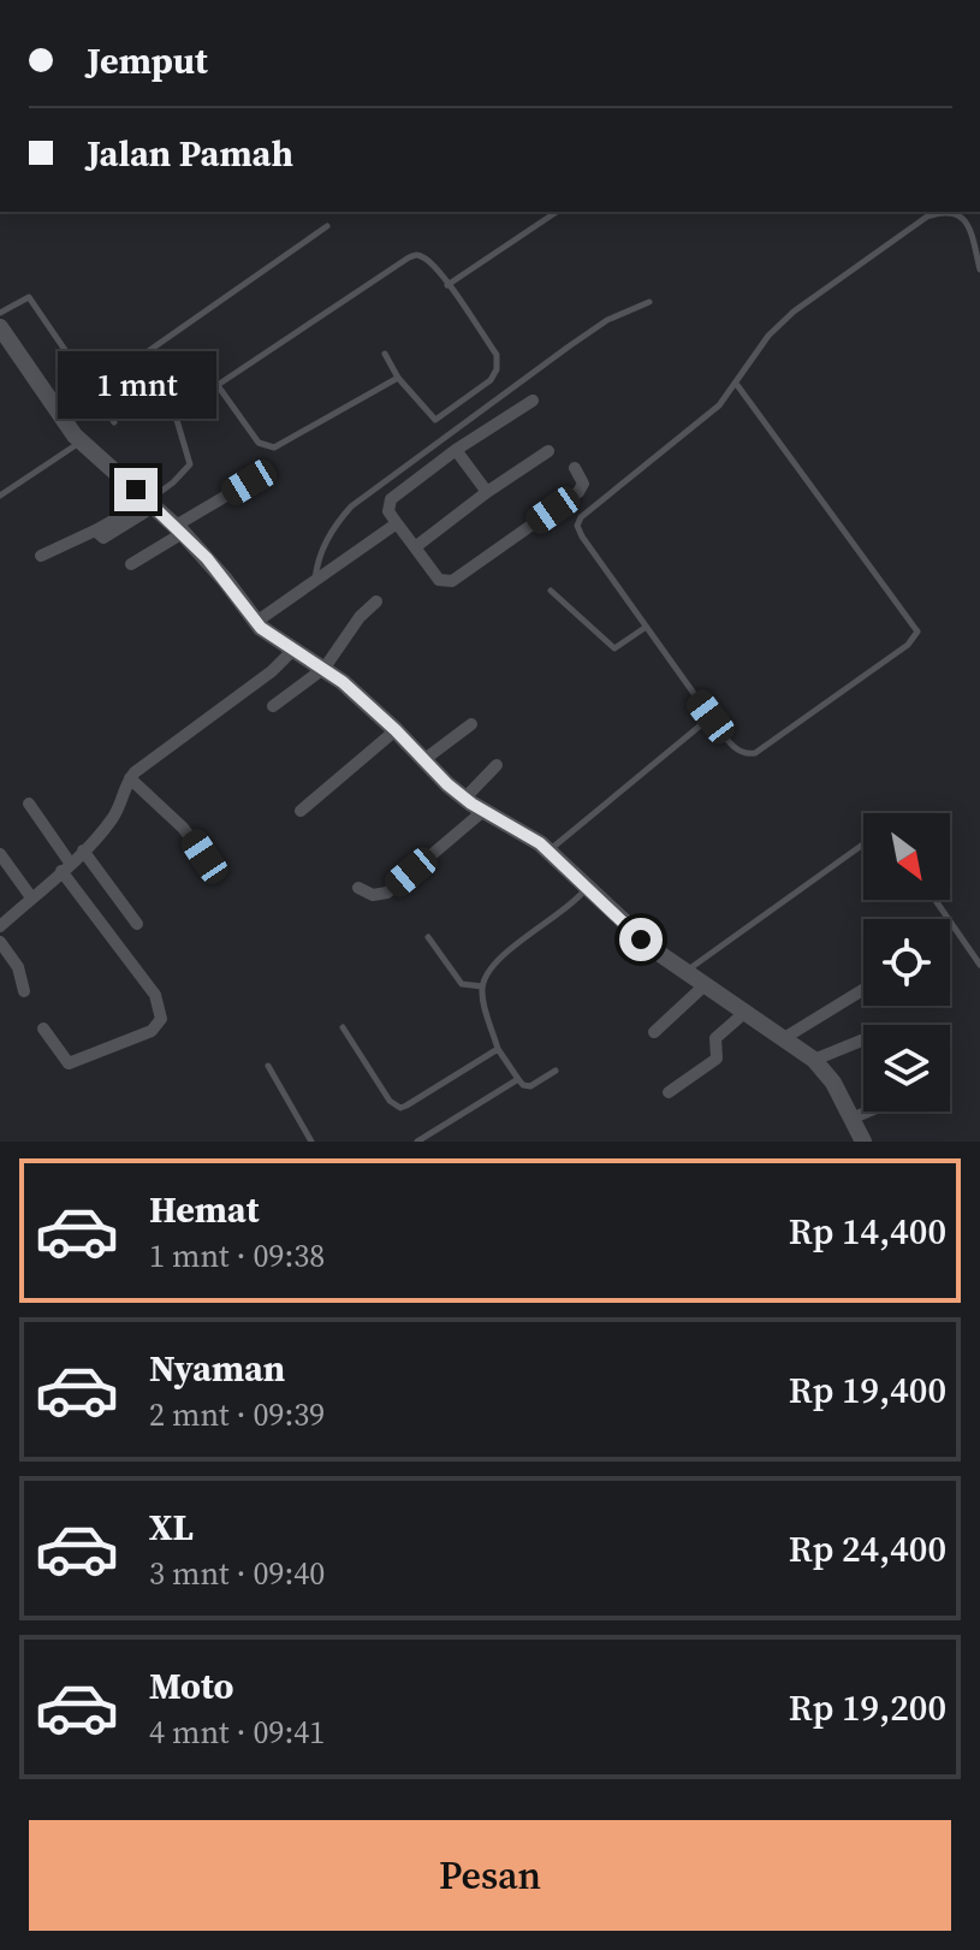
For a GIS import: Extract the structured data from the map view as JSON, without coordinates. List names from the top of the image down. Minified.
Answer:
{"north":"bottom right","page":{"banner":["Jemput","Jalan Pamah"],"bubble":"1 mnt","list":[{"name":"Hemat","note":"1 mnt · 09:38","value":"Rp 14,400"},{"name":"Nyaman","note":"2 mnt · 09:39","value":"Rp 19,400"},{"name":"XL","note":"3 mnt · 09:40","value":"Rp 24,400"},{"name":"Moto","note":"4 mnt · 09:41","value":"Rp 19,200"}],"buttons":"Pesan"}}
